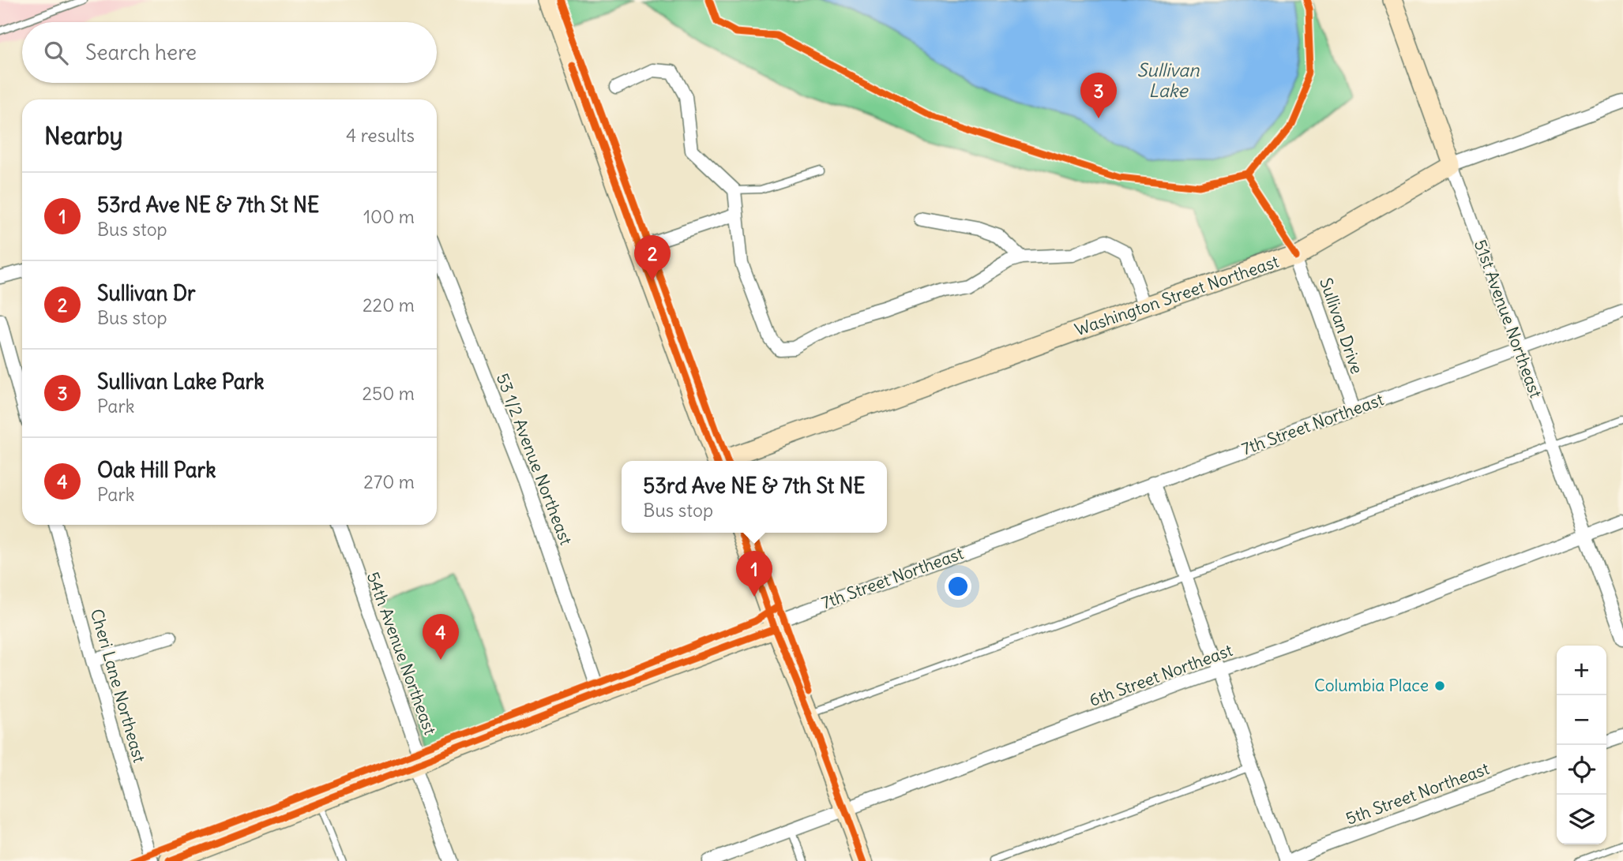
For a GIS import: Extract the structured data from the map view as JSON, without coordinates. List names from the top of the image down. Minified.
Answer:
{"streets":{"street":["Washington Street Northeast","51st Avenue Northeast","Sullivan Drive","7th Street Northeast","53 1/2 Avenue Northeast","54th Avenue Northeast","6th Street Northeast","Cheri Lane Northeast","5th Street Northeast"]},"crossings":[["Washington Street Northeast","51st Avenue Northeast"],["Washington Street Northeast","Sullivan Drive"],["51st Avenue Northeast","7th Street Northeast"],["51st Avenue Northeast","6th Street Northeast"],["Sullivan Drive","7th Street Northeast"],["7th Street Northeast","53 1/2 Avenue Northeast"],["7th Street Northeast","54th Avenue Northeast"]],"water":["Sullivan Lake"],"places":["Columbia Place"],"page":{"search":"Search here","pins":["3","2","1","4"],"heading":["Nearby","4 results"],"list":[{"mark":"1","name":"53rd Ave NE & 7th St NE","note":"Bus stop","value":"100 m"},{"mark":"2","name":"Sullivan Dr","note":"Bus stop","value":"220 m"},{"mark":"3","name":"Sullivan Lake Park","note":"Park","value":"250 m"},{"mark":"4","name":"Oak Hill Park","note":"Park","value":"270 m"}],"popup":["53rd Ave NE & 7th St NE","Bus stop"],"map_buttons":["+","−"]}}
